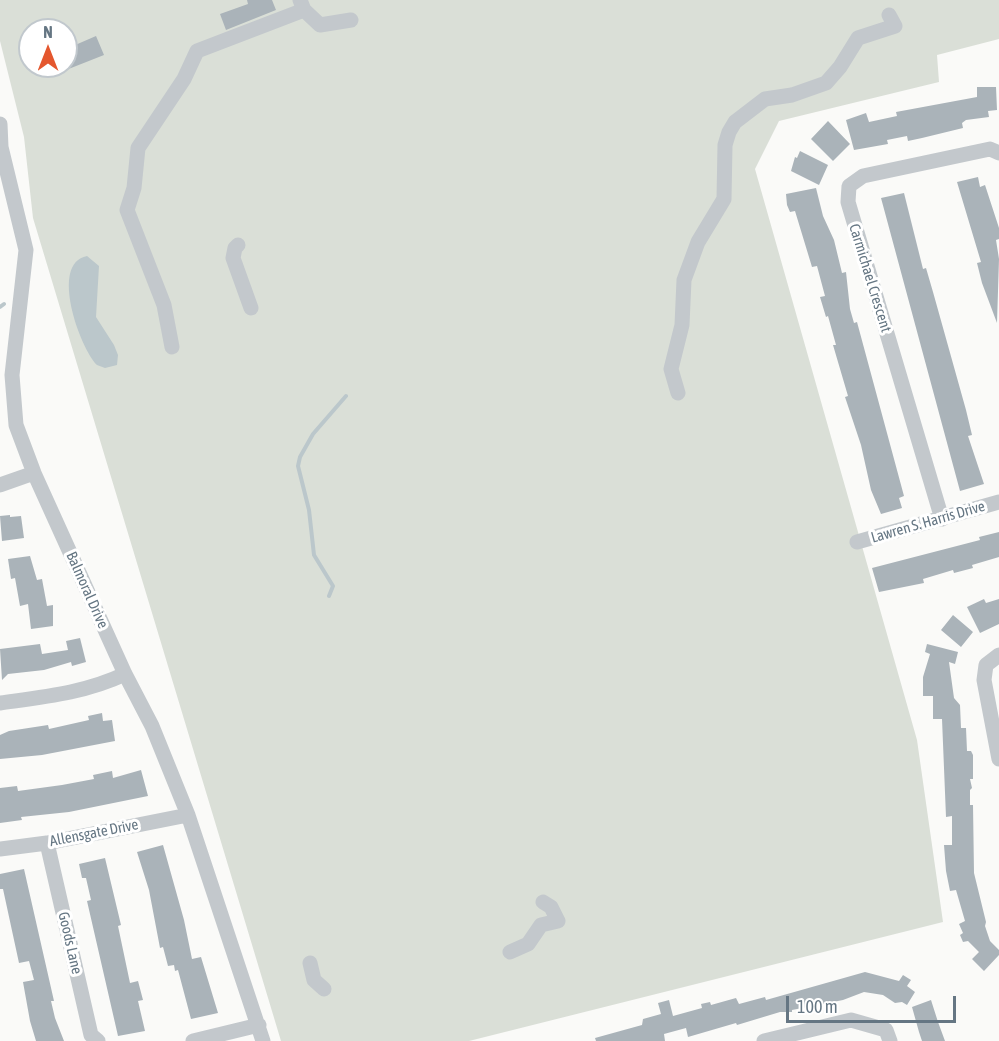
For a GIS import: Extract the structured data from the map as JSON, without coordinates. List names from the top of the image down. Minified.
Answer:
{"streets":{"street":["Carmichael Crescent","Lawren S. Harris Drive","Balmoral Drive","Allensgate Drive","Goods Lane"]},"crossings":[["Carmichael Crescent","Lawren S. Harris Drive"],["Balmoral Drive","Allensgate Drive"],["Allensgate Drive","Goods Lane"]],"scale_bar":"100 m","north":"top"}
